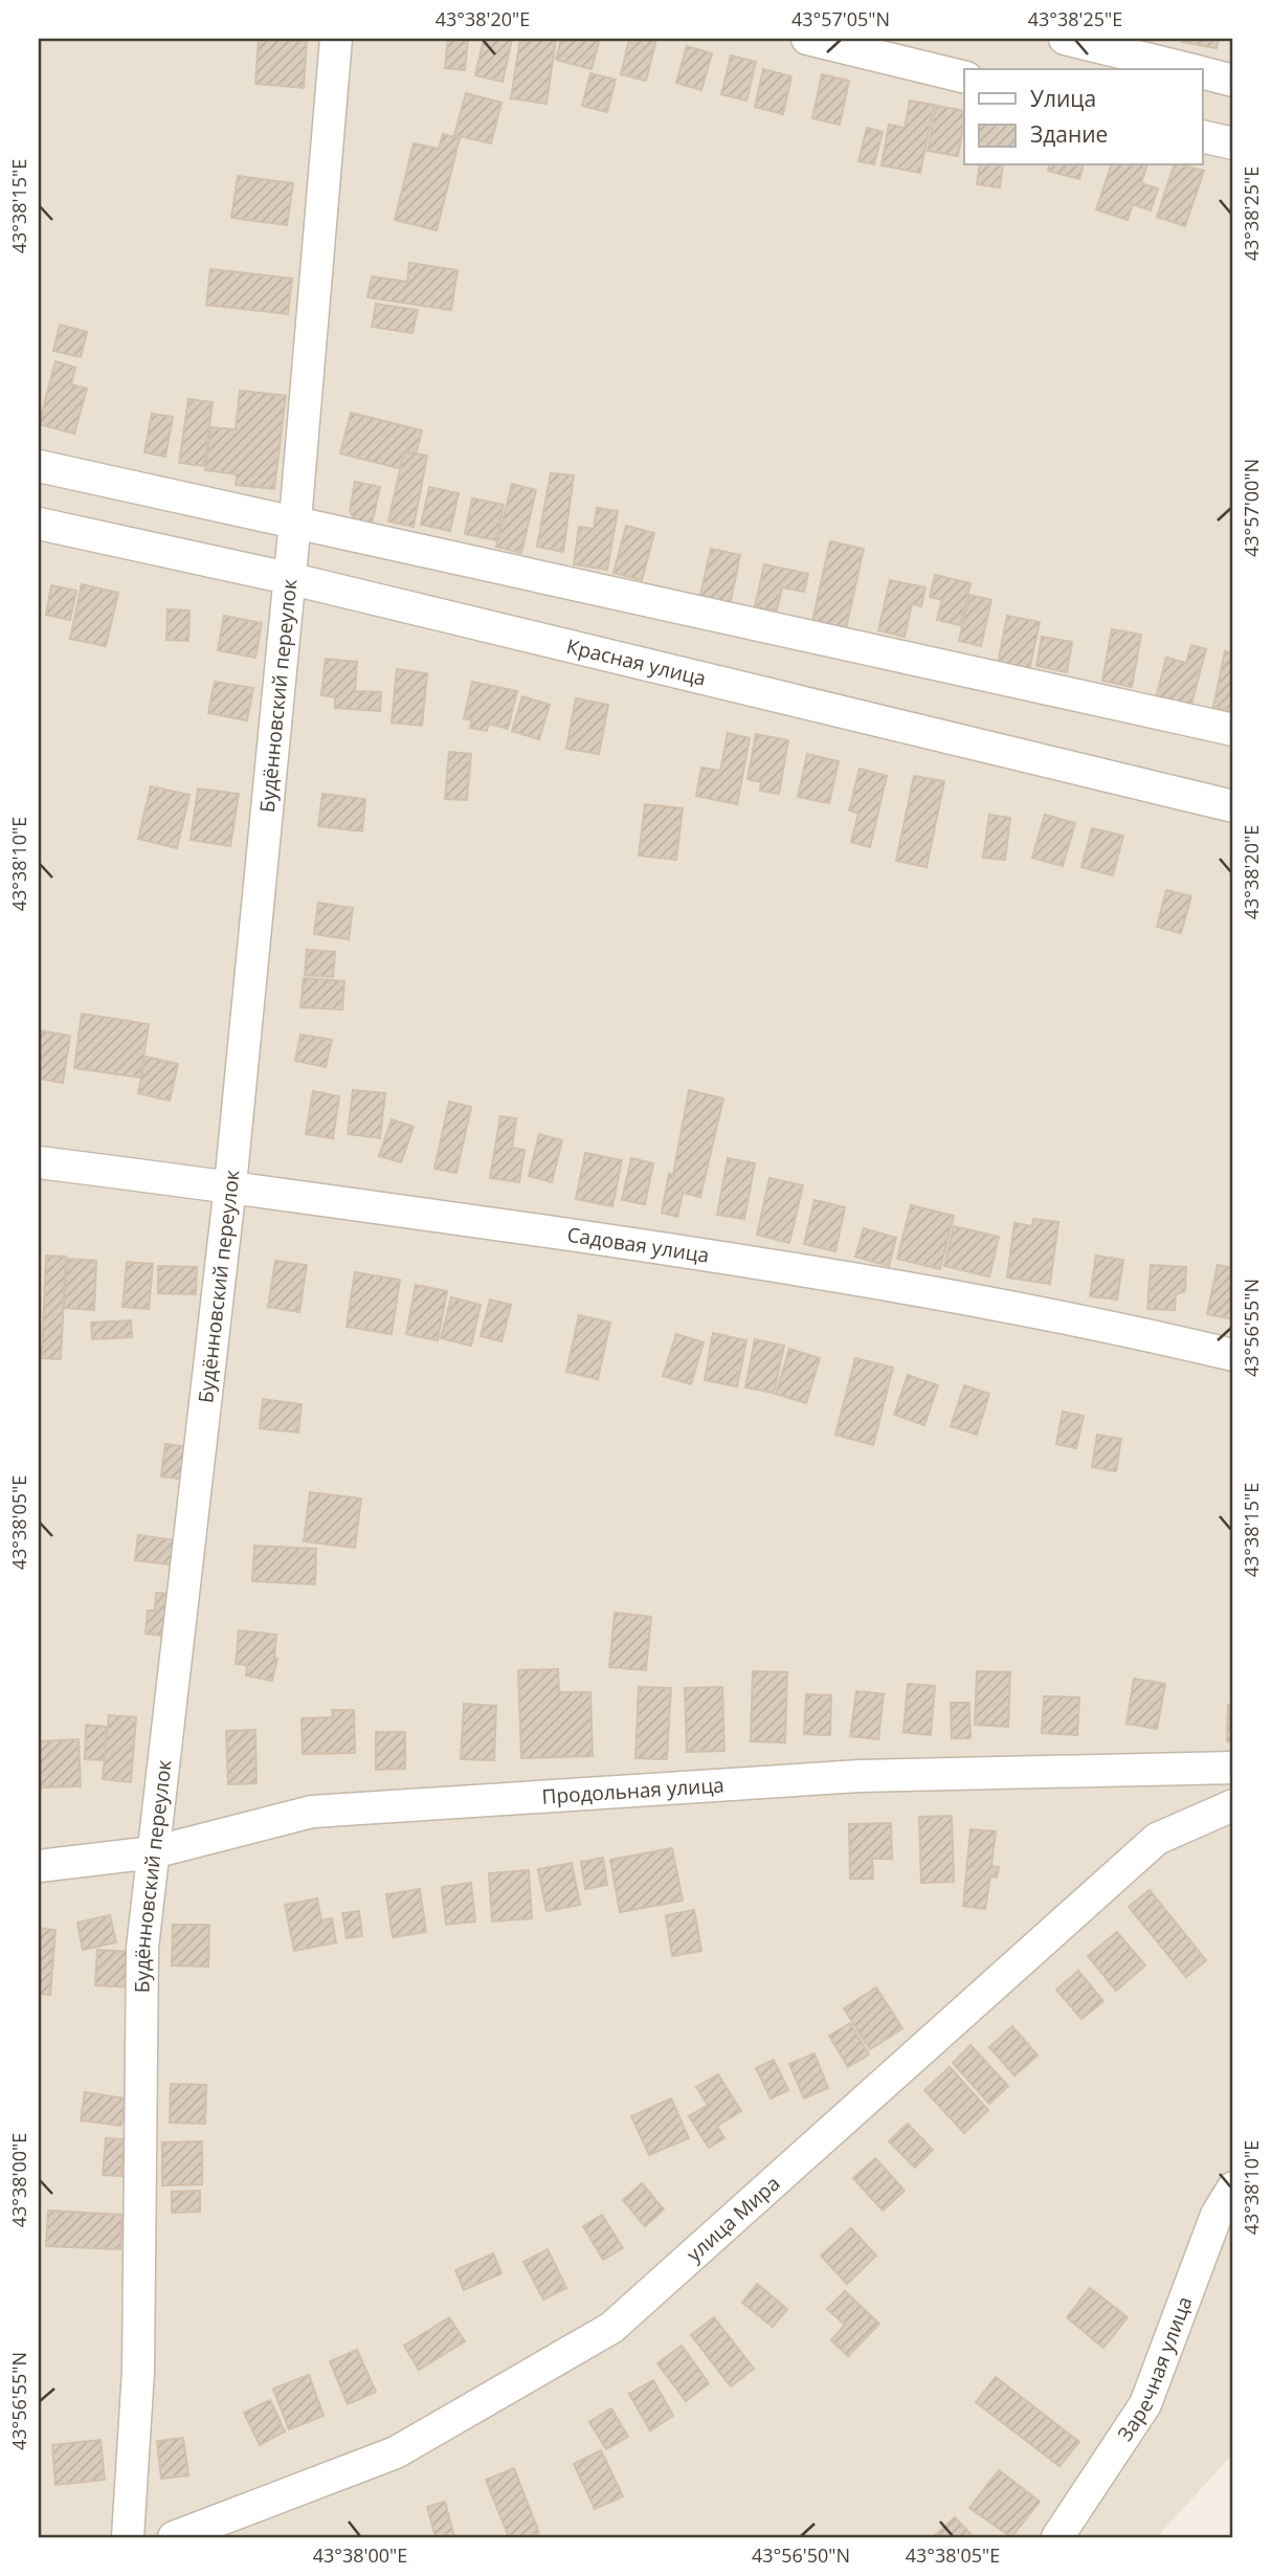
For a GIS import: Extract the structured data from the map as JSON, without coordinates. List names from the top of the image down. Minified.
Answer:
{"streets":{"street":["Красная улица","Будённовский переулок","Садовая улица","Продольная улица","улица Мира","Заречная улица"]},"crossings":[["Красная улица","Будённовский переулок"],["Будённовский переулок","Садовая улица"],["Будённовский переулок","Продольная улица"]],"legend":["Улица","Здание"],"coordinates":["43°38'20\"E","43°57'05\"N","43°38'25\"E","43°38'15\"E","43°57'00\"N","43°38'10\"E","43°56'55\"N","43°38'05\"E","43°38'00\"E","43°56'50\"N"]}
